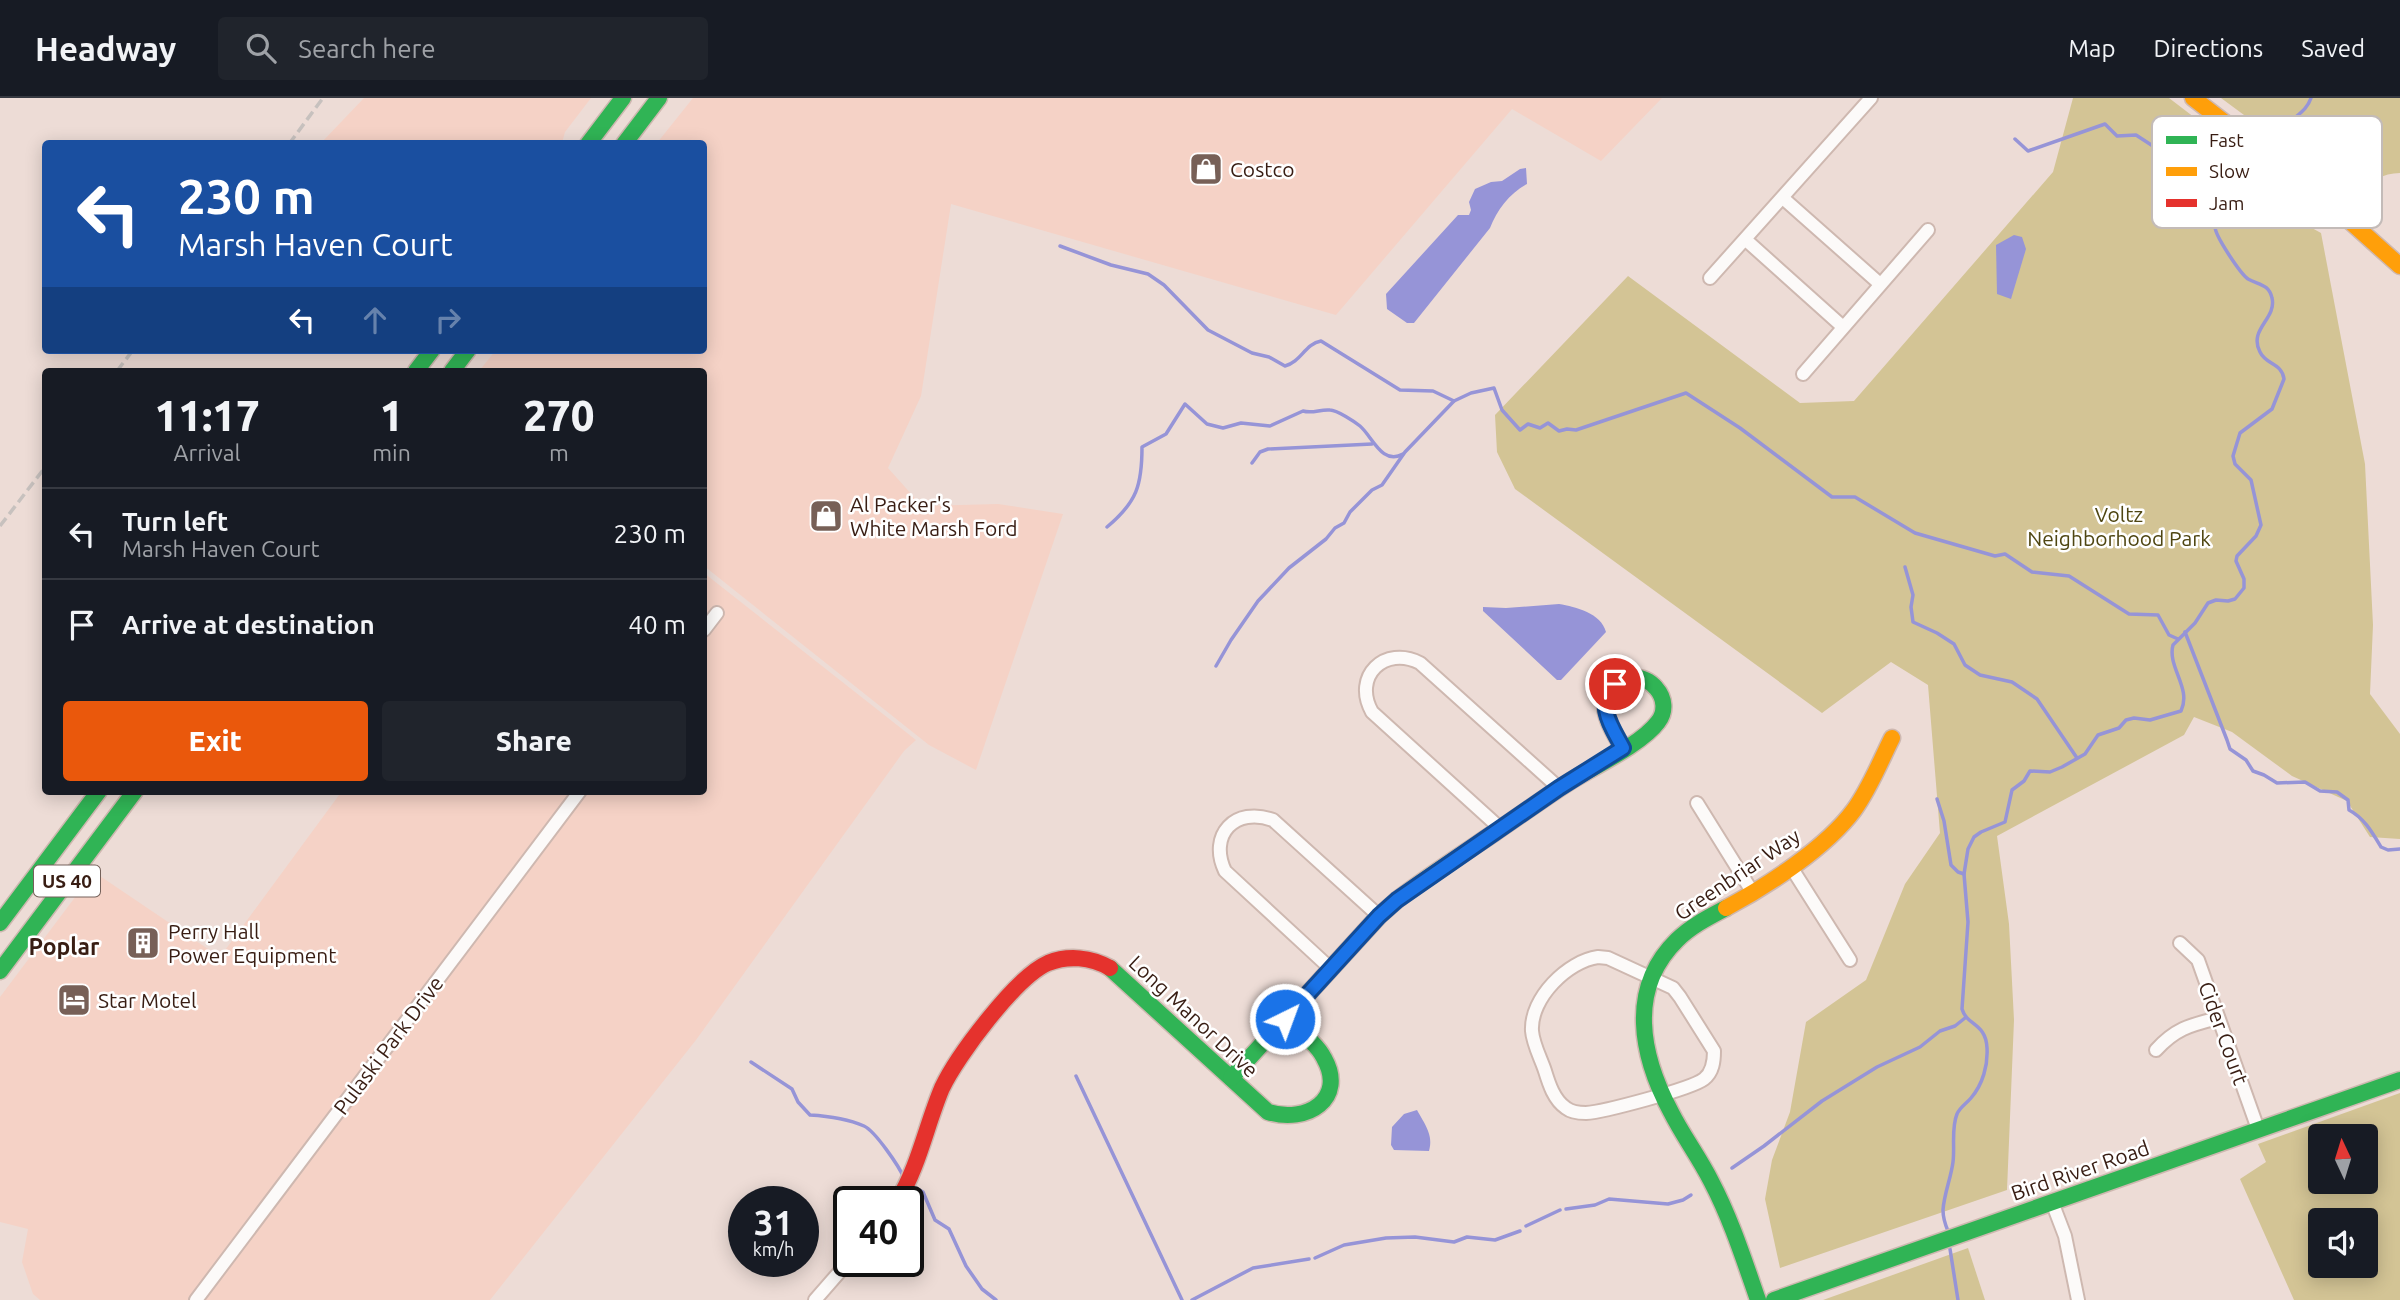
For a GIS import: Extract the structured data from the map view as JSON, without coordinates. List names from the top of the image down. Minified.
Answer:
{"streets":{"main road":["Greenbriar Way","US 40","Long Manor Drive","Bird River Road"],"street":["Cider Court","Pulaski Park Drive"]},"crossings":[["Cider Court","Bird River Road"]],"districts":["Poplar"],"parks":["Voltz Neighborhood Park"],"places":{"shop":["Costco","Al Packer's White Marsh Ford"],"building":["Perry Hall Power Equipment"],"hotel":["Star Motel"]},"legend":["Fast","Slow","Jam"],"north":"top","page":{"header":"Headway","search":"Search here","nav":["Map","Directions","Saved"],"turn":["230 m","Marsh Haven Court"],"eta":["11:17","Arrival","1","min","270","m"],"list":[{"name":"Turn left","note":"Marsh Haven Court","value":"230 m"},{"name":"Arrive at destination","value":"40 m"}],"buttons":["Exit","Share"],"speed":"31 km/h","limit":"40"}}
